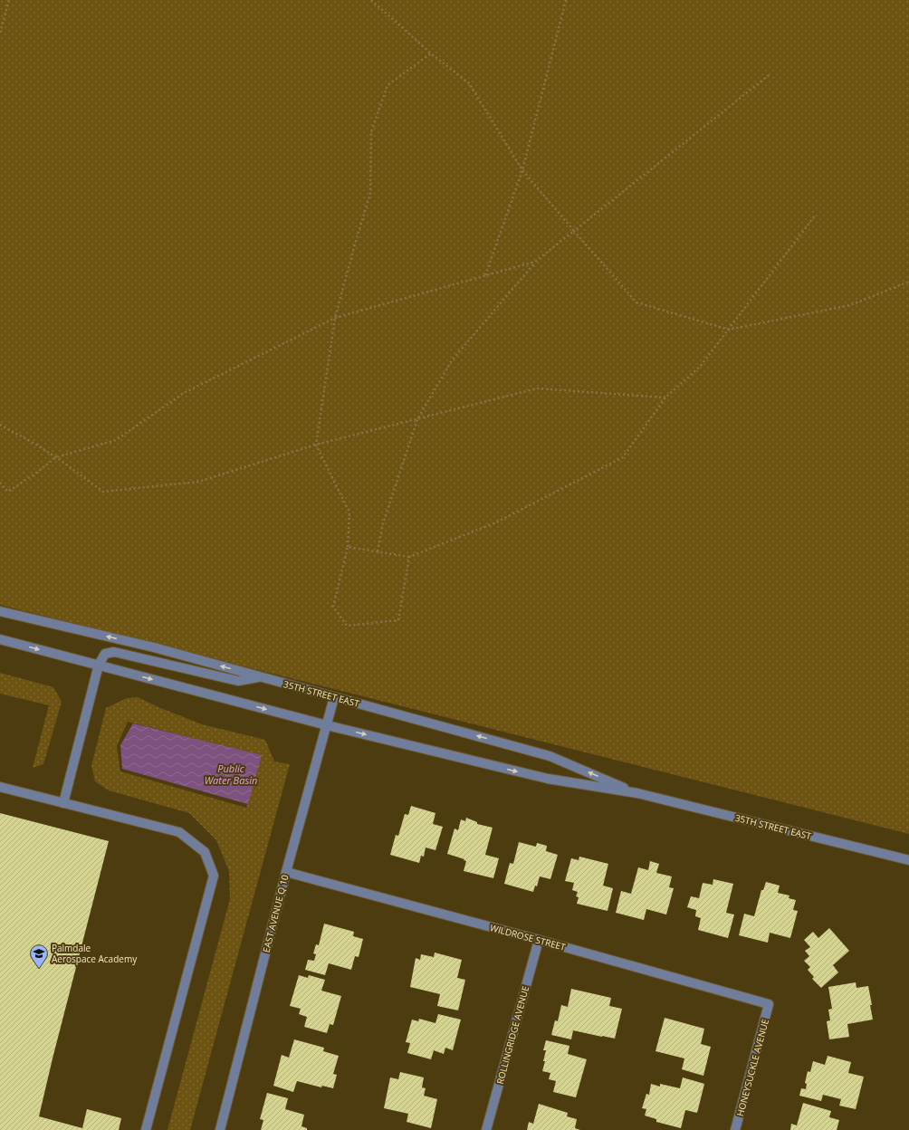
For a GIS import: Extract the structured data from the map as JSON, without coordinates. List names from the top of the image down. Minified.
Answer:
{"streets":{"street":["35TH STREET EAST","EAST AVENUE Q 10","WILDROSE STREET","ROLLINGRIDGE AVENUE","HONEYSUCKLE AVENUE"]},"crossings":[["35TH STREET EAST","EAST AVENUE Q 10"],["EAST AVENUE Q 10","WILDROSE STREET"],["WILDROSE STREET","ROLLINGRIDGE AVENUE"],["WILDROSE STREET","HONEYSUCKLE AVENUE"]],"water":["Public Water Basin"],"places":{"school or university":["Palmdale Aerospace Academy"]}}
